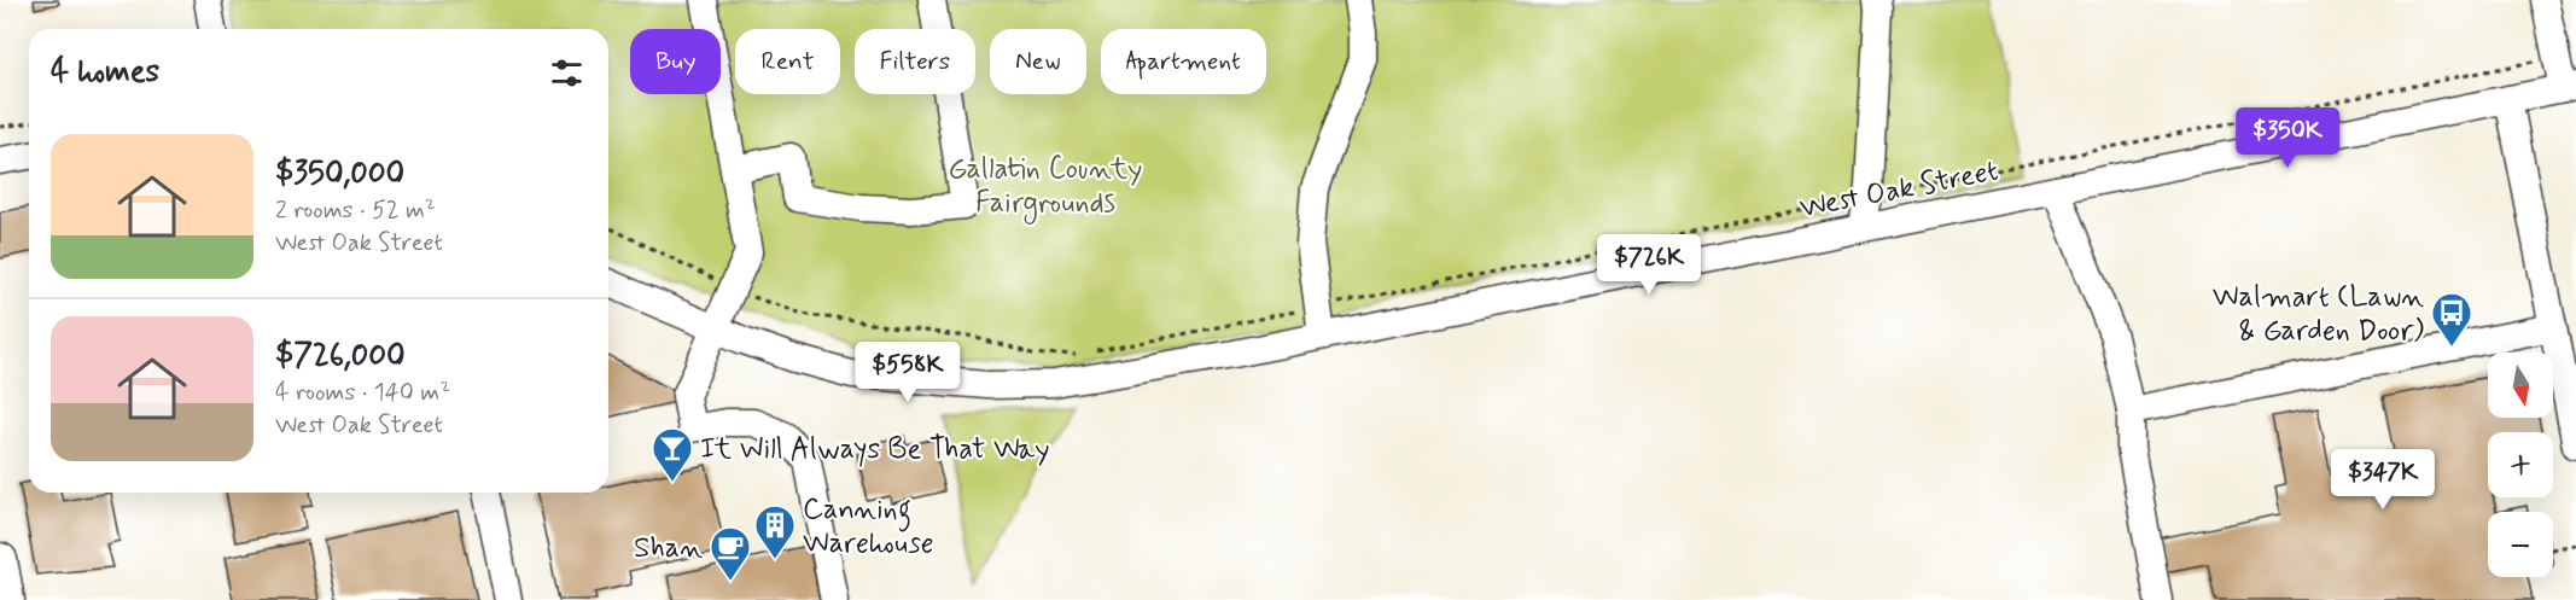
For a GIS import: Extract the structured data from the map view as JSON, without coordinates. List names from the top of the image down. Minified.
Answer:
{"streets":{"street":["West Oak Street"]},"parks":["Gallatin County Fairgrounds"],"places":{"bus stop":["Walmart (Lawn & Garden Door)"],"bar":["It Will Always Be That Way"],"building":["Canning Warehouse"],"cafe":["Shan"]},"north":"bottom","page":{"chip":["Buy","Rent","Filters","New","Apartment"],"heading":"4 homes","price":["$350K","$726K","$558K","$347K"],"list":[{"name":"$350,000","note":"2 rooms · 52 m² · West Oak Street"},{"name":"$726,000","note":"4 rooms · 140 m² · West Oak Street"}],"map_buttons":["+","−"]}}
